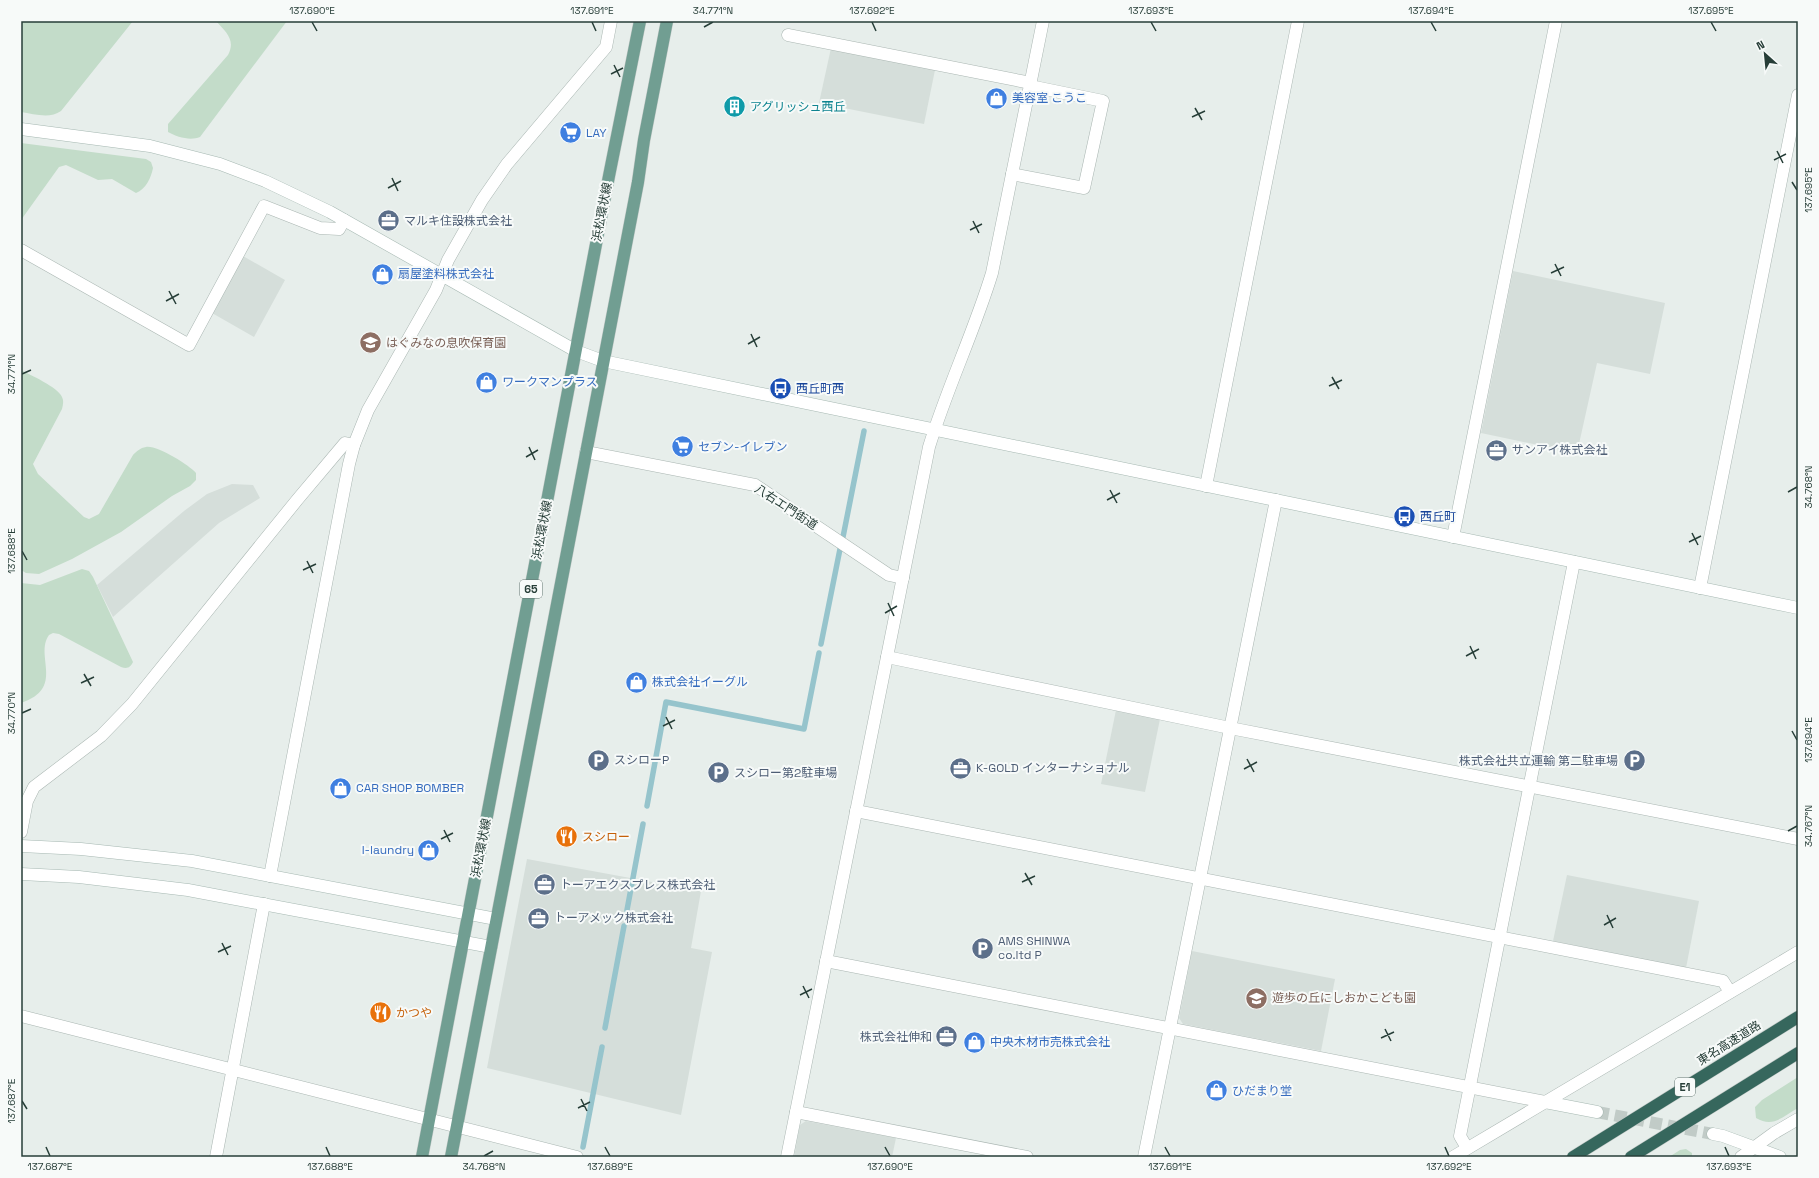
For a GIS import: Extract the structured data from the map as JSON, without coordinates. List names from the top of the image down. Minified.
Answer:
{"streets":{"highway":["東名高速道路","E1"],"main road":["浜松環状線","65"],"street":["八右エ門街道"]},"crossings":[["八右エ門街道","65"]],"places":{"shop":["美容室 こうこ","扇屋塗料株式会社","ワークマンプラス","株式会社イーグル","CAR SHOP BOMBER","I-laundry","中央木材市売株式会社","ひだまり堂"],"building":["アグリッシュ西丘"],"supermarket":["LAY","セブン-イレブン"],"office":["マルキ住設株式会社","サンアイ株式会社","K-GOLD インターナショナル","トーアエクスプレス株式会社","トーアメック株式会社","株式会社伸和"],"school or university":["はぐみなの息吹保育園","遊歩の丘にしおかこども園"],"bus stop":["西丘町西","西丘町"],"parking":["スシローP","株式会社共立運輸 第二駐車場","スシロー第2駐車場","AMS SHINWA co.ltd P"],"restaurant":["スシロー","かつや"]},"north":"top left","coordinates":["137.690°E","137.691°E","34.771°N","137.692°E","137.693°E","137.694°E","137.695°E","34.768°N","137.688°E","34.770°N","34.767°N","137.687°E","137.689°E"]}
